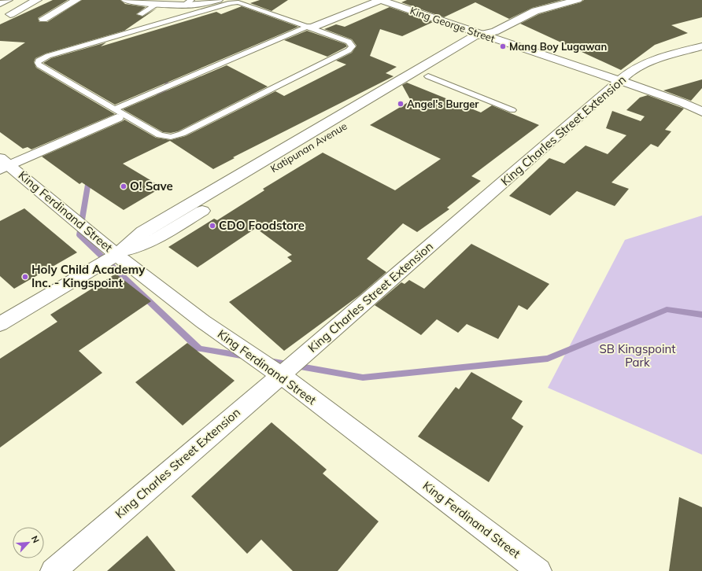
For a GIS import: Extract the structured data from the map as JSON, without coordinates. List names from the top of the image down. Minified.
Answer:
{"streets":{"street":["King George Street","King Charles Street Extension","Katipunan Avenue","King Ferdinand Street"]},"crossings":[["King George Street","King Charles Street Extension"],["King George Street","Katipunan Avenue"],["King Charles Street Extension","King Ferdinand Street"],["Katipunan Avenue","King Ferdinand Street"]],"parks":["SB Kingspoint Park"],"places":["Mang Boy Lugawan","Angel's Burger","O! Save","CDO Foodstore","Holy Child Academy Inc. - Kingspoint"],"north":"top right"}
